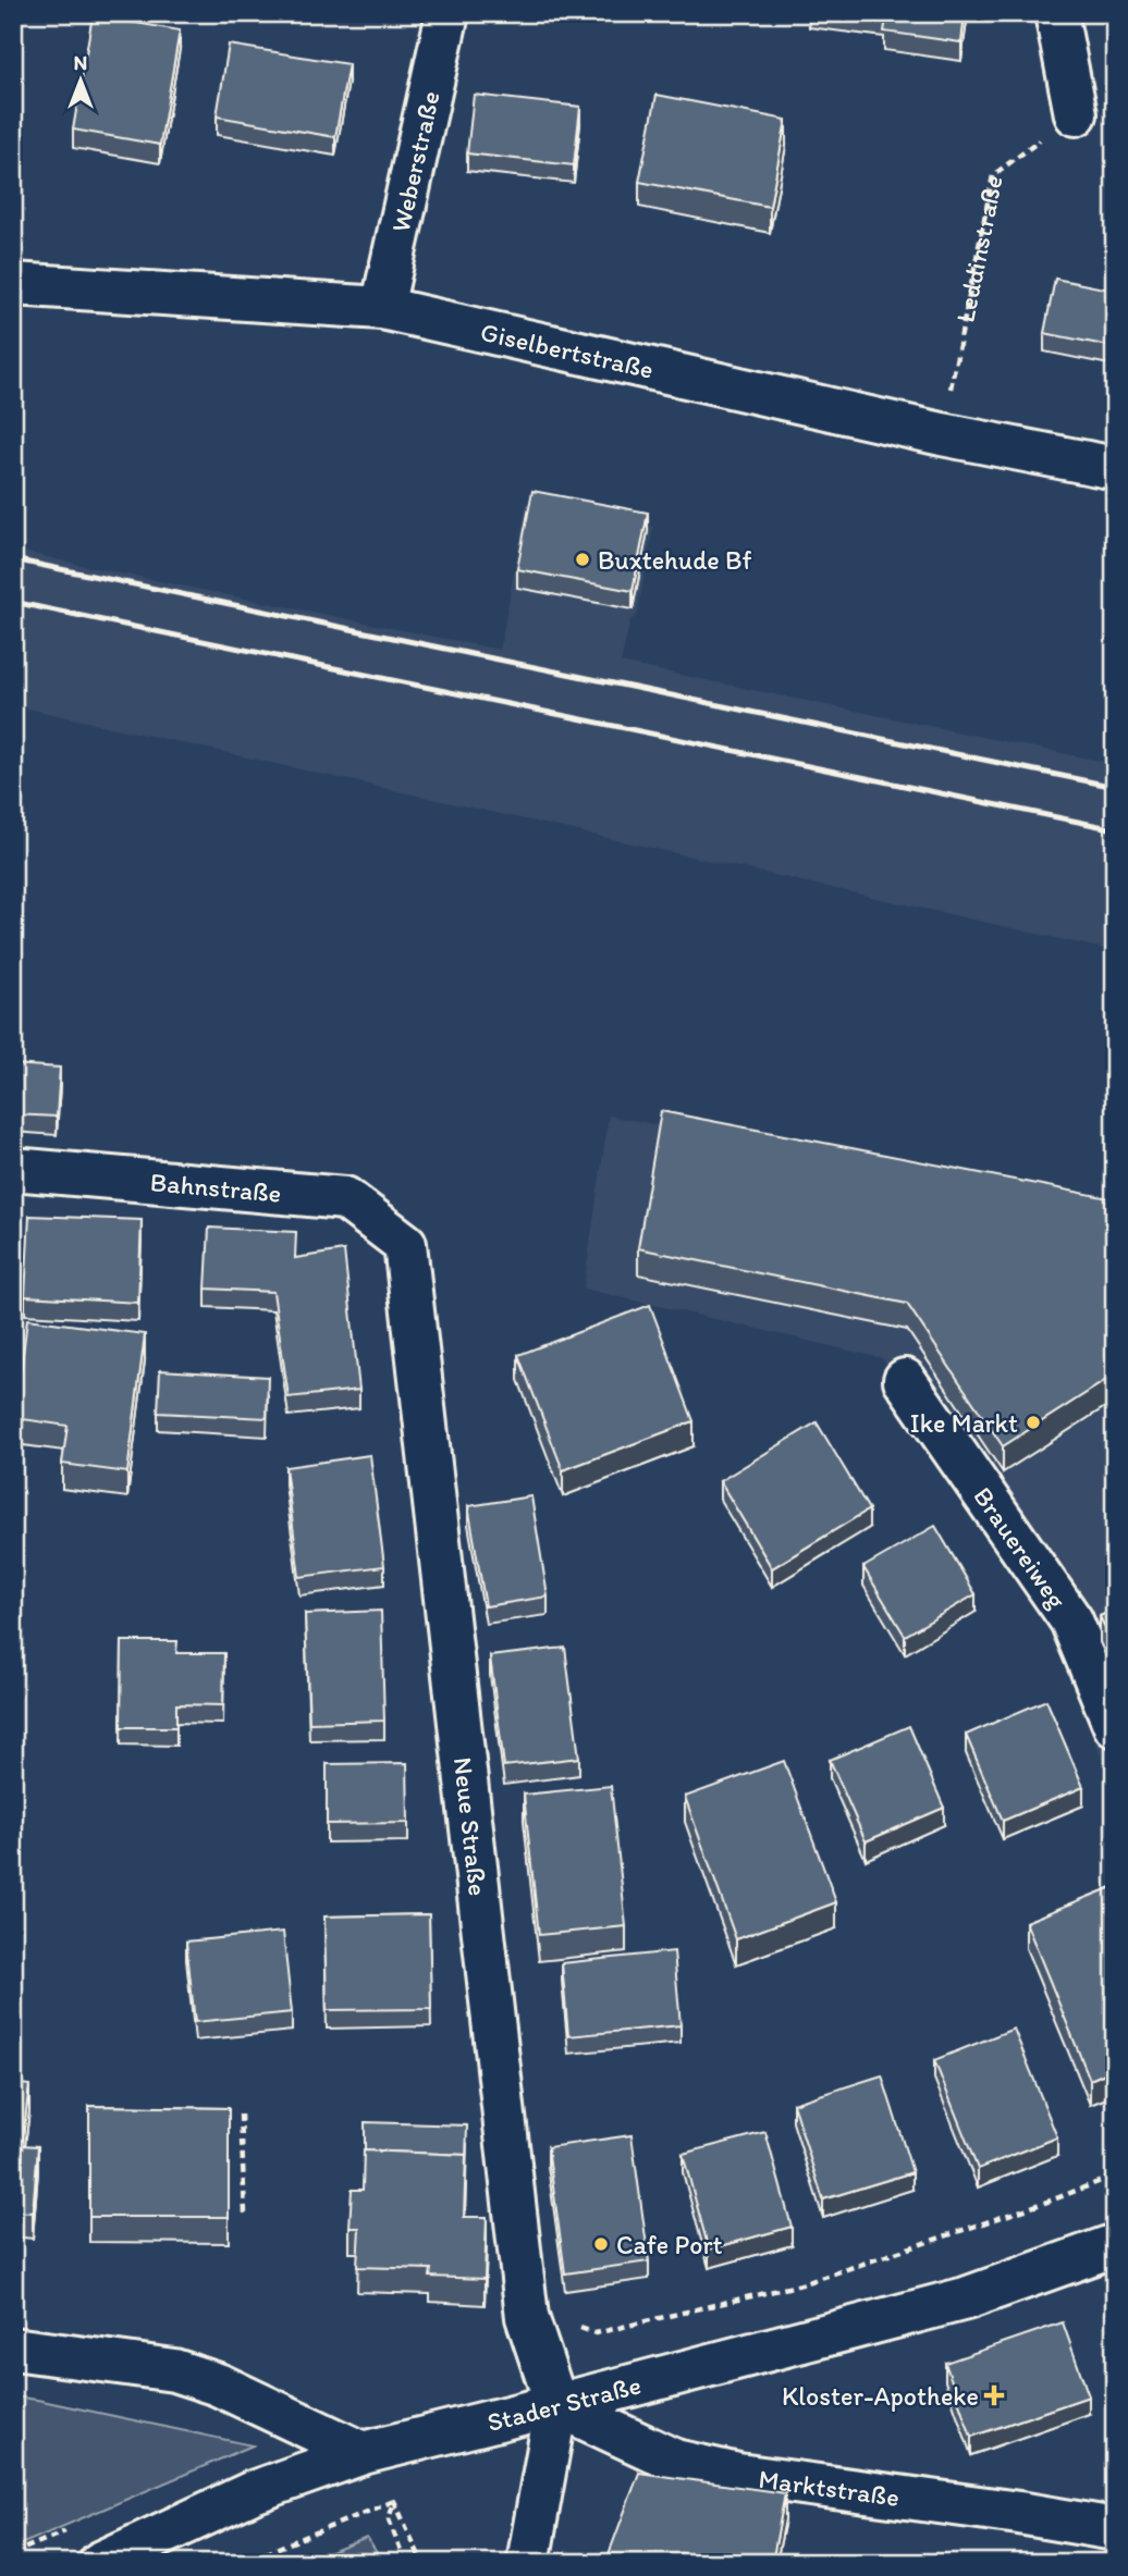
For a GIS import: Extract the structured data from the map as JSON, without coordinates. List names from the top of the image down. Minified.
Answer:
{"streets":{"street":["Weberstraße","Giselbertstraße","Bahnstraße","Brauereiweg","Neue Straße","Stader Straße","Marktstraße"],"path":["Leddinstraße"]},"crossings":[["Weberstraße","Giselbertstraße"],["Leddinstraße","Giselbertstraße"],["Bahnstraße","Neue Straße"],["Neue Straße","Stader Straße"],["Neue Straße","Marktstraße"],["Stader Straße","Marktstraße"]],"places":{"other":["Buxtehude Bf","Ike Markt","Cafe Port"],"health":["Kloster-Apotheke"]},"north":"top"}
